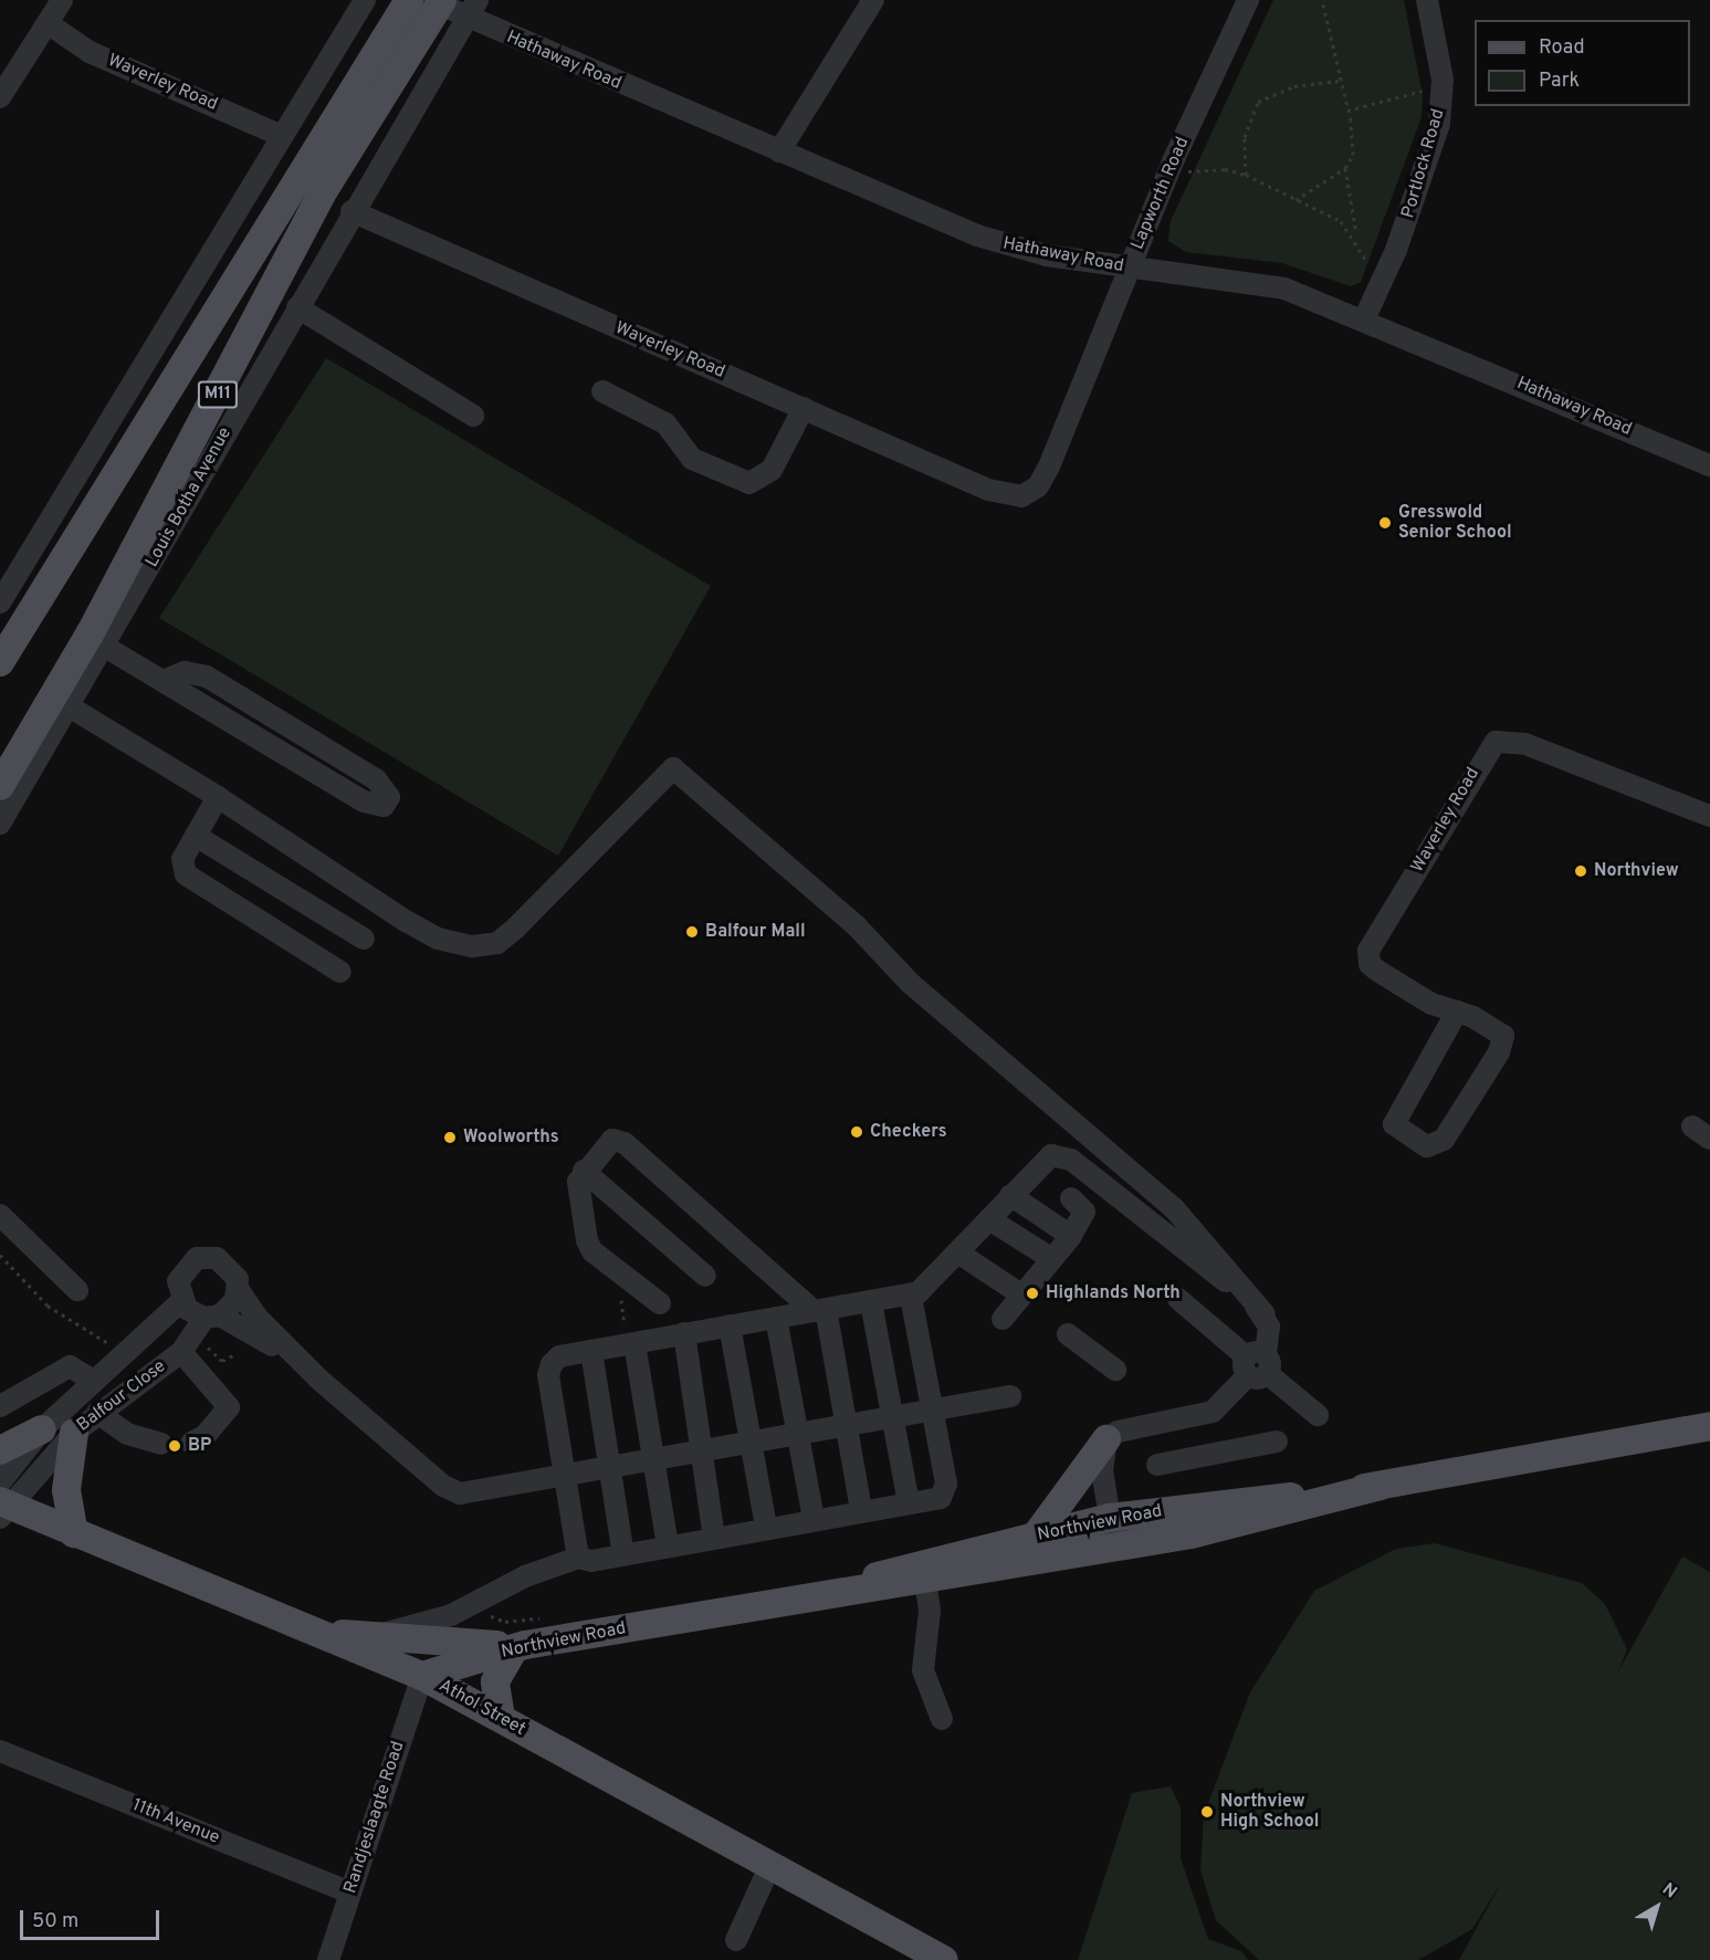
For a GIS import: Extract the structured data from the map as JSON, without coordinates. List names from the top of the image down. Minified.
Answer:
{"streets":{"main road":["M11","Louis Botha Avenue","Northview Road","Athol Street"],"street":["Hathaway Road","Waverley Road","Portlock Road","Lapworth Road","Balfour Close","Randjeslaagte Road","11th Avenue"]},"crossings":[["Hathaway Road","Portlock Road"],["Hathaway Road","Lapworth Road"],["Hathaway Road","Louis Botha Avenue"],["Waverley Road","Lapworth Road"],["Waverley Road","Louis Botha Avenue"],["Balfour Close","Athol Street"],["Northview Road","Athol Street"],["Northview Road","Randjeslaagte Road"],["Athol Street","Randjeslaagte Road"],["Randjeslaagte Road","11th Avenue"]],"places":["Gresswold Senior School","Northview","Balfour Mall","Checkers","Woolworths","Highlands North","BP","Northview High School"],"legend":["Road","Park"],"scale_bar":"50 m","north":"top right"}
